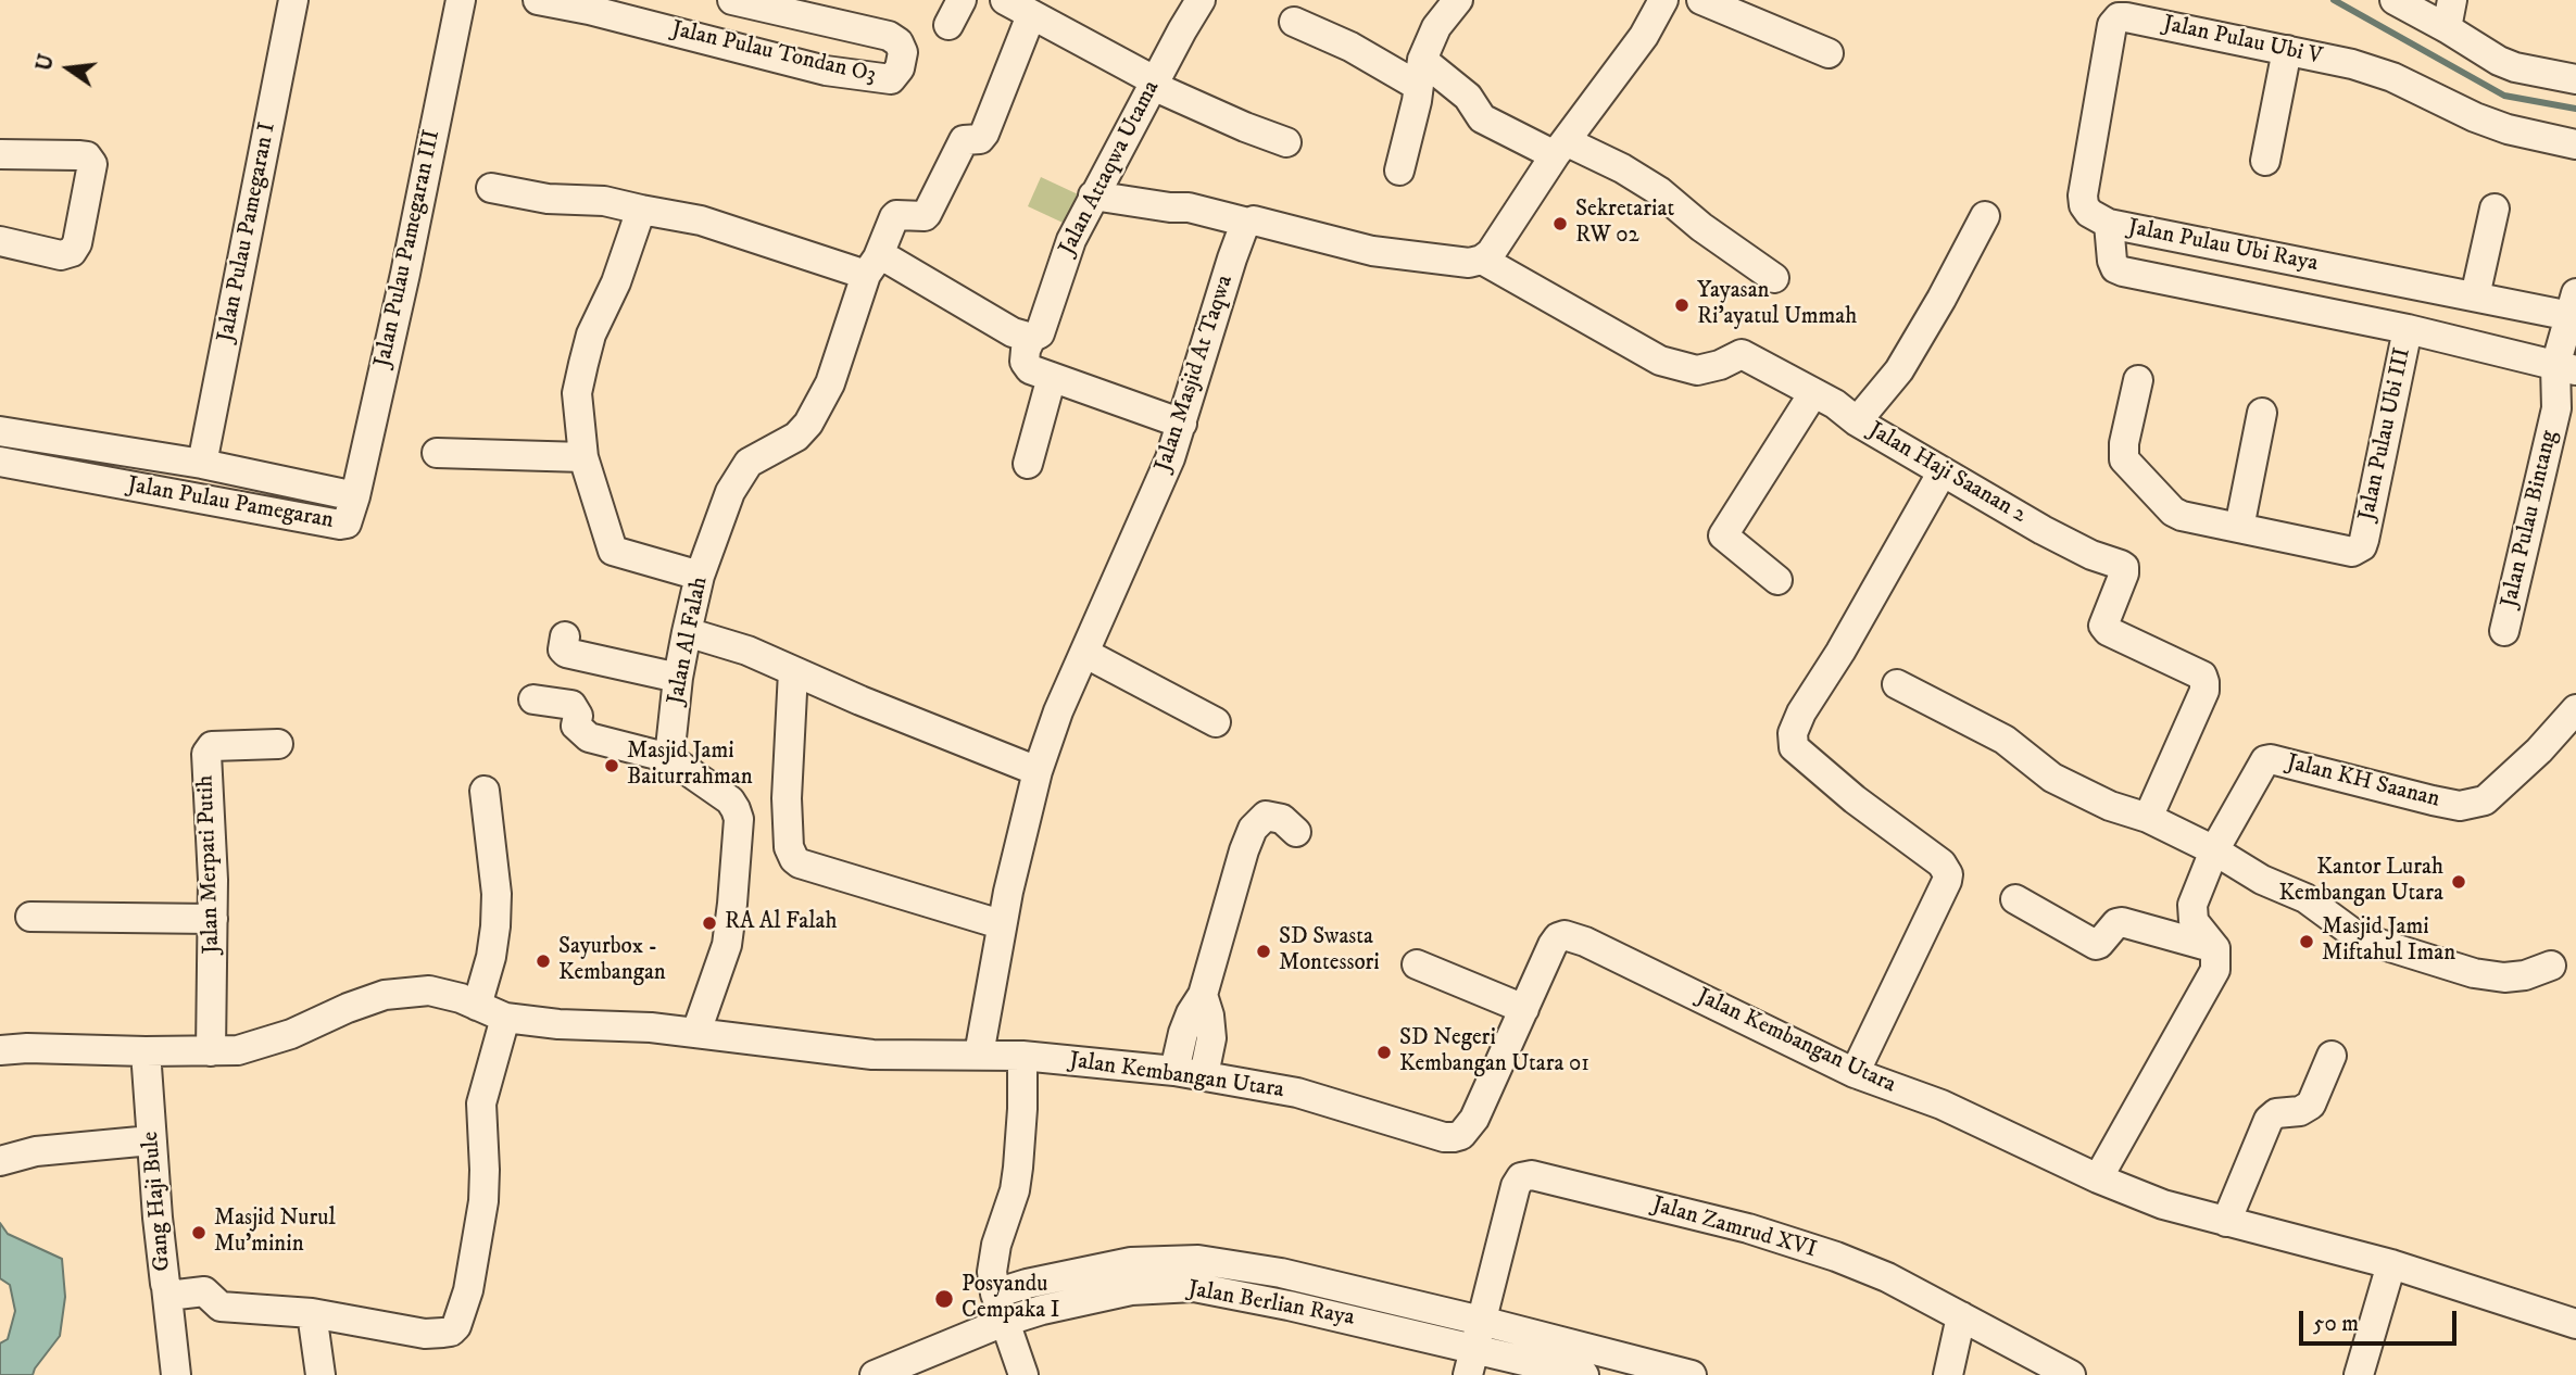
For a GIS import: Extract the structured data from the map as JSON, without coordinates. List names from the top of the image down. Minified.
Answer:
{"streets":{"street":["Jalan Pulau Ubi V","Jalan Pulau Tondan O3","Jalan Attaqwa Utama","Jalan Pulau Pamegaran I","Jalan Pulau Ubi Raya","Jalan Pulau Pamegaran III","Jalan Masjid At Taqwa","Jalan Pulau Ubi III","Jalan Haji Saanan 2","Jalan Pulau Pamegaran","Jalan Pulau Bintang","Jalan Al Falah","Jalan KH Saanan","Jalan Merpati Putih","Jalan Kembangan Utara","Gang Haji Bule","Jalan Zamrud XVI","Jalan Berlian Raya"]},"crossings":[["Jalan Pulau Ubi V","Jalan Pulau Ubi Raya"],["Jalan Pulau Pamegaran I","Jalan Pulau Pamegaran"],["Jalan Pulau Ubi Raya","Jalan Pulau Ubi III"],["Jalan Pulau Ubi Raya","Jalan Pulau Bintang"],["Jalan Pulau Pamegaran III","Jalan Pulau Pamegaran"],["Jalan Masjid At Taqwa","Jalan Kembangan Utara"],["Jalan Merpati Putih","Jalan Kembangan Utara"],["Jalan Kembangan Utara","Gang Haji Bule"],["Jalan Zamrud XVI","Jalan Berlian Raya"]],"places":["Sekretariat RW 02","Yayasan Ri'ayatul Ummah","Masjid Jami Baiturrahman","Kantor Lurah Kembangan Utara","RA Al Falah","Masjid Jami Miftahul Iman","SD Swasta Montessori","Sayurbox - Kembangan","SD Negeri Kembangan Utara 01","Masjid Nurul Mu'minin","Posyandu Cempaka I"],"scale_bar":"50 m","north":"left"}
